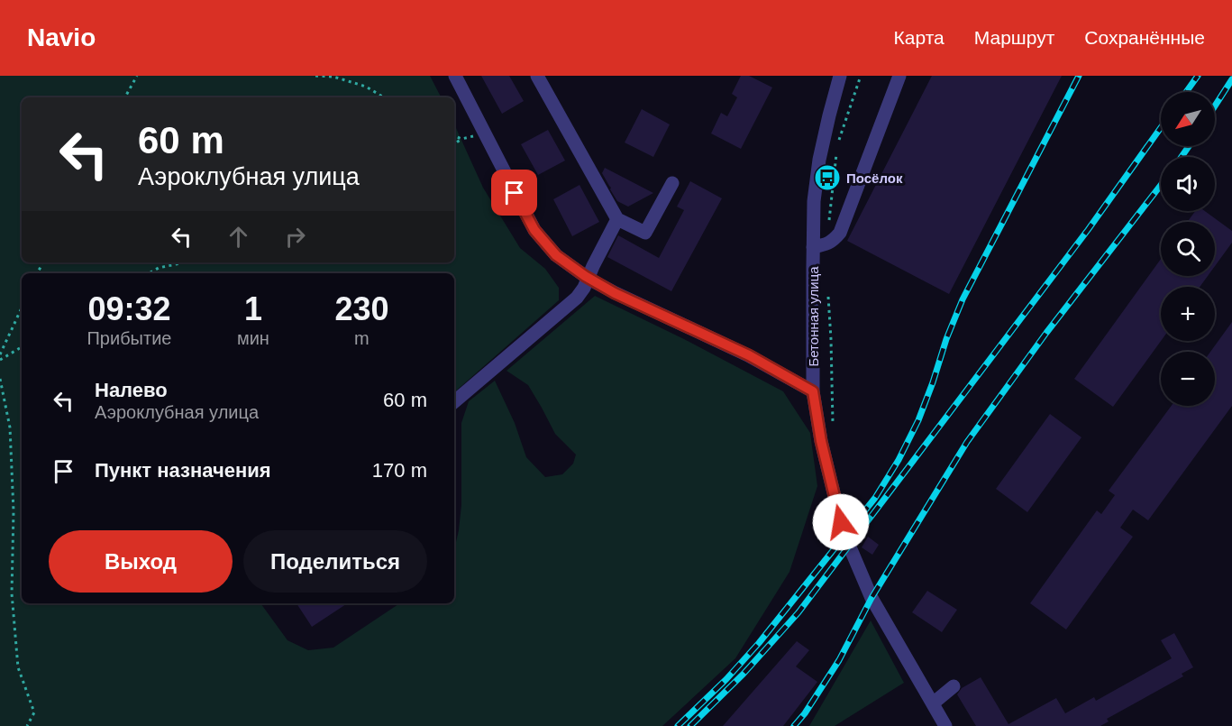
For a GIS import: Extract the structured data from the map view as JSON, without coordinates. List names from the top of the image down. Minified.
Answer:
{"streets":{"street":["Бетонная улица"]},"places":{"bus stop":["Посёлок"]},"north":"bottom left","page":{"header":"Navio","nav":["Карта","Маршрут","Сохранённые"],"map_buttons":["+","−"],"turn":["60 m","Аэроклубная улица"],"eta":["09:32","Прибытие","1","мин","230","m"],"list":[{"name":"Налево","note":"Аэроклубная улица","value":"60 m"},{"name":"Пункт назначения","value":"170 m"}],"buttons":["Выход","Поделиться"]}}
